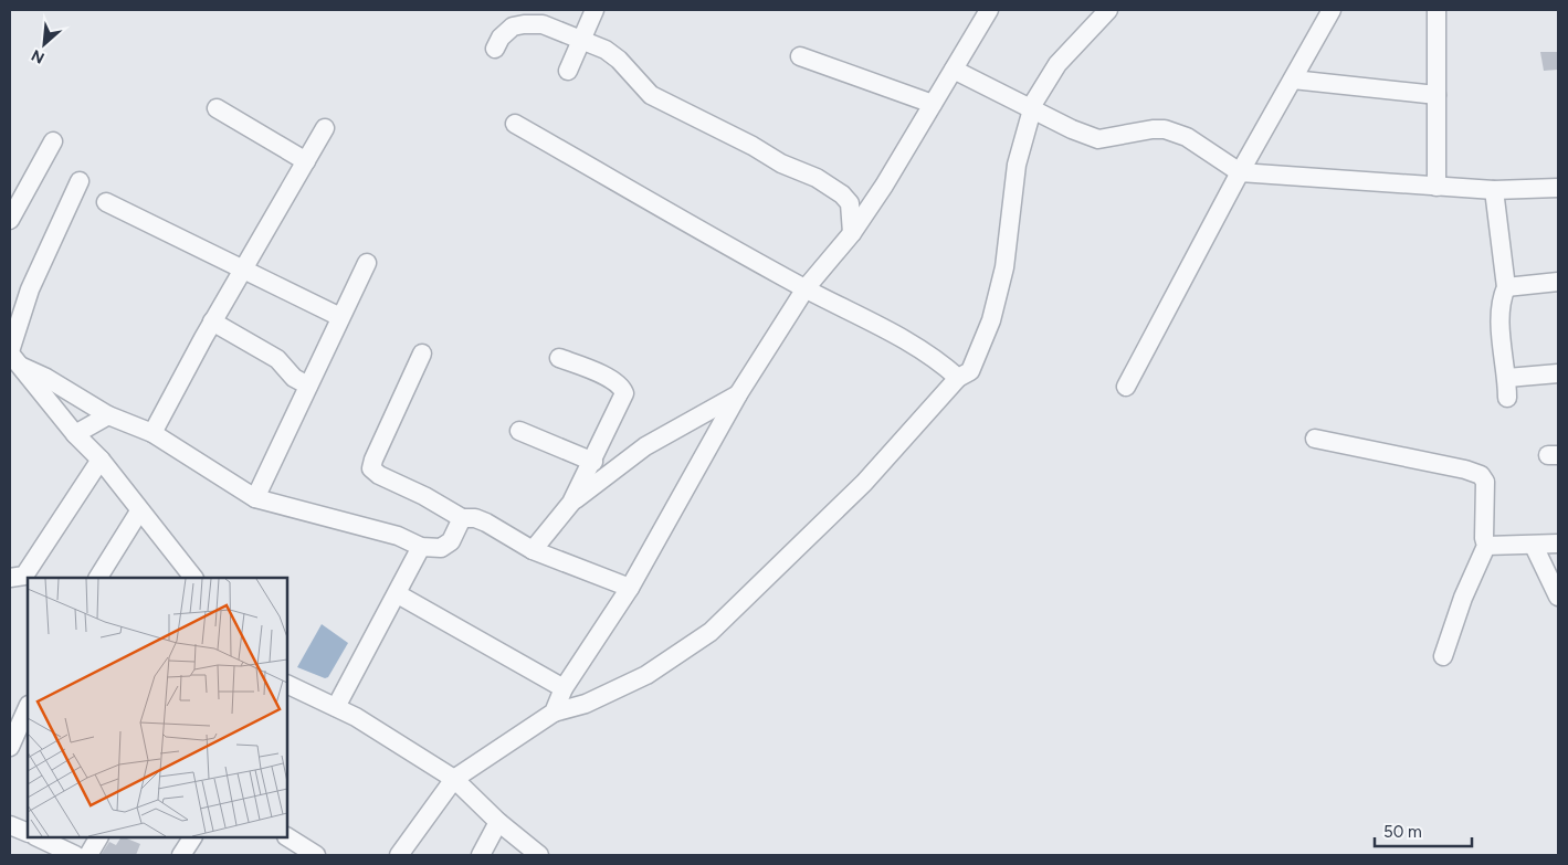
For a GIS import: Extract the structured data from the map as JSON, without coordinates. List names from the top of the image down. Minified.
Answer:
{"scale_bar":"50 m","north":"bottom left"}
